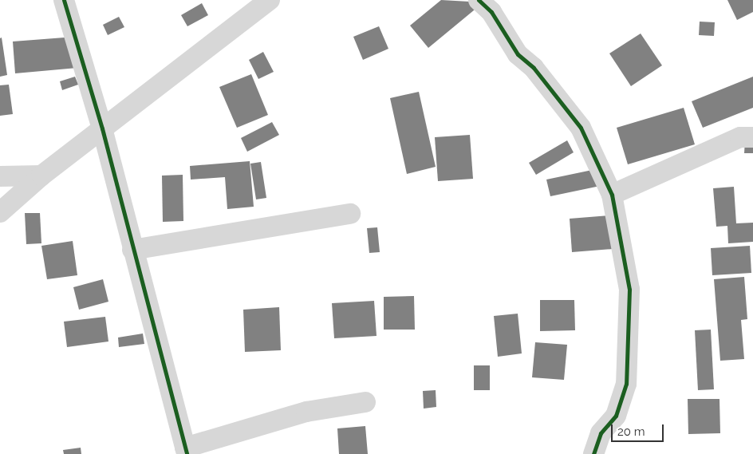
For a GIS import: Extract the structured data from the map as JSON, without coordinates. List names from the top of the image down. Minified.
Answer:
{"scale_bar":"20 m"}
